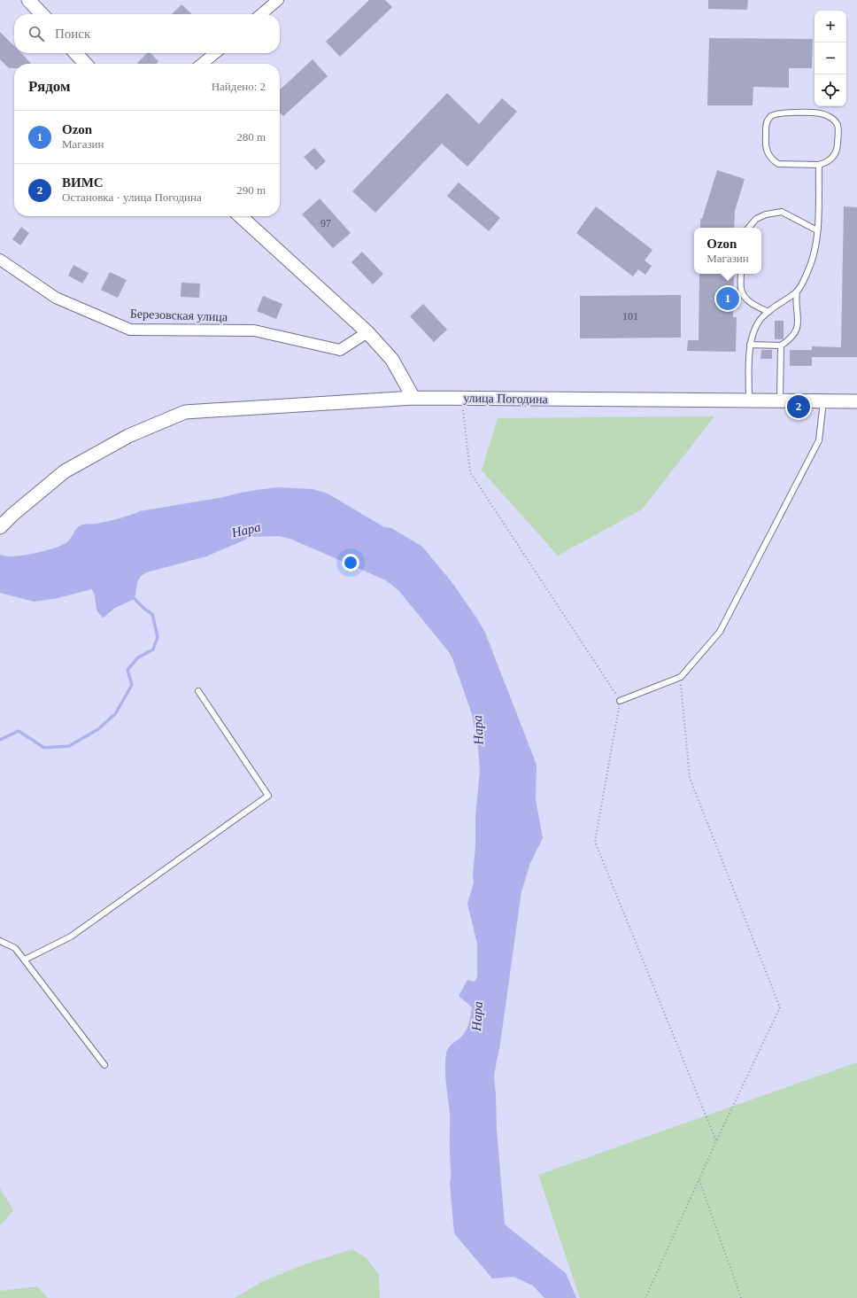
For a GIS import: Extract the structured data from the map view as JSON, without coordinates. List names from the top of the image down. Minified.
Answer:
{"streets":{"street":["Березовская улица","улица Погодина"]},"water":["Нара"],"house_numbers":["97","101"],"page":{"map_buttons":["+","−"],"search":"Поиск","heading":["Рядом","Найдено: 2"],"list":[{"mark":"1","name":"Ozon","note":"Магазин","value":"280 m"},{"mark":"2","name":"ВИМС","note":"Остановка · улица Погодина","value":"290 m"}],"popup":["Ozon","Магазин"],"pins":["1","2"]}}
